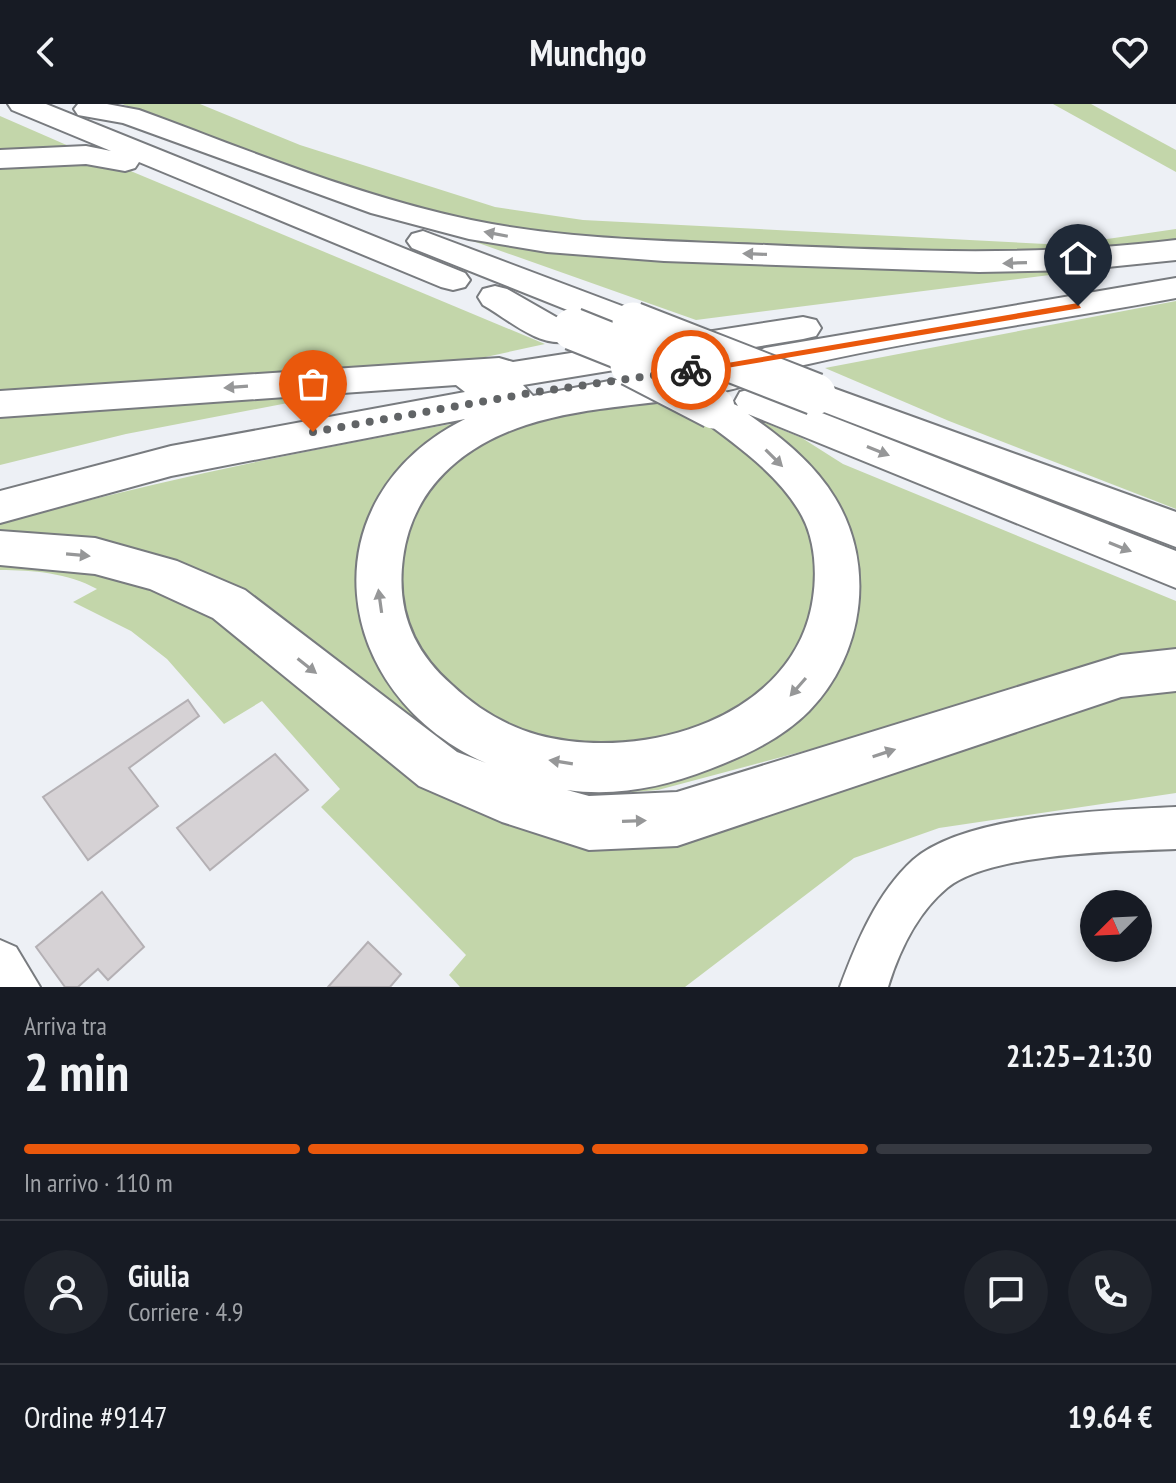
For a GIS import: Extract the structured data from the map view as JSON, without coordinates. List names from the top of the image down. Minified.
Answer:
{"north":"bottom left","page":{"header":"Munchgo","heading":["2 min","Arriva tra","21:25–21:30"],"panel":["Giulia","Corriere · 4.9","Ordine #9147","19.64 €"],"bar":"In arrivo · 110 m"}}
